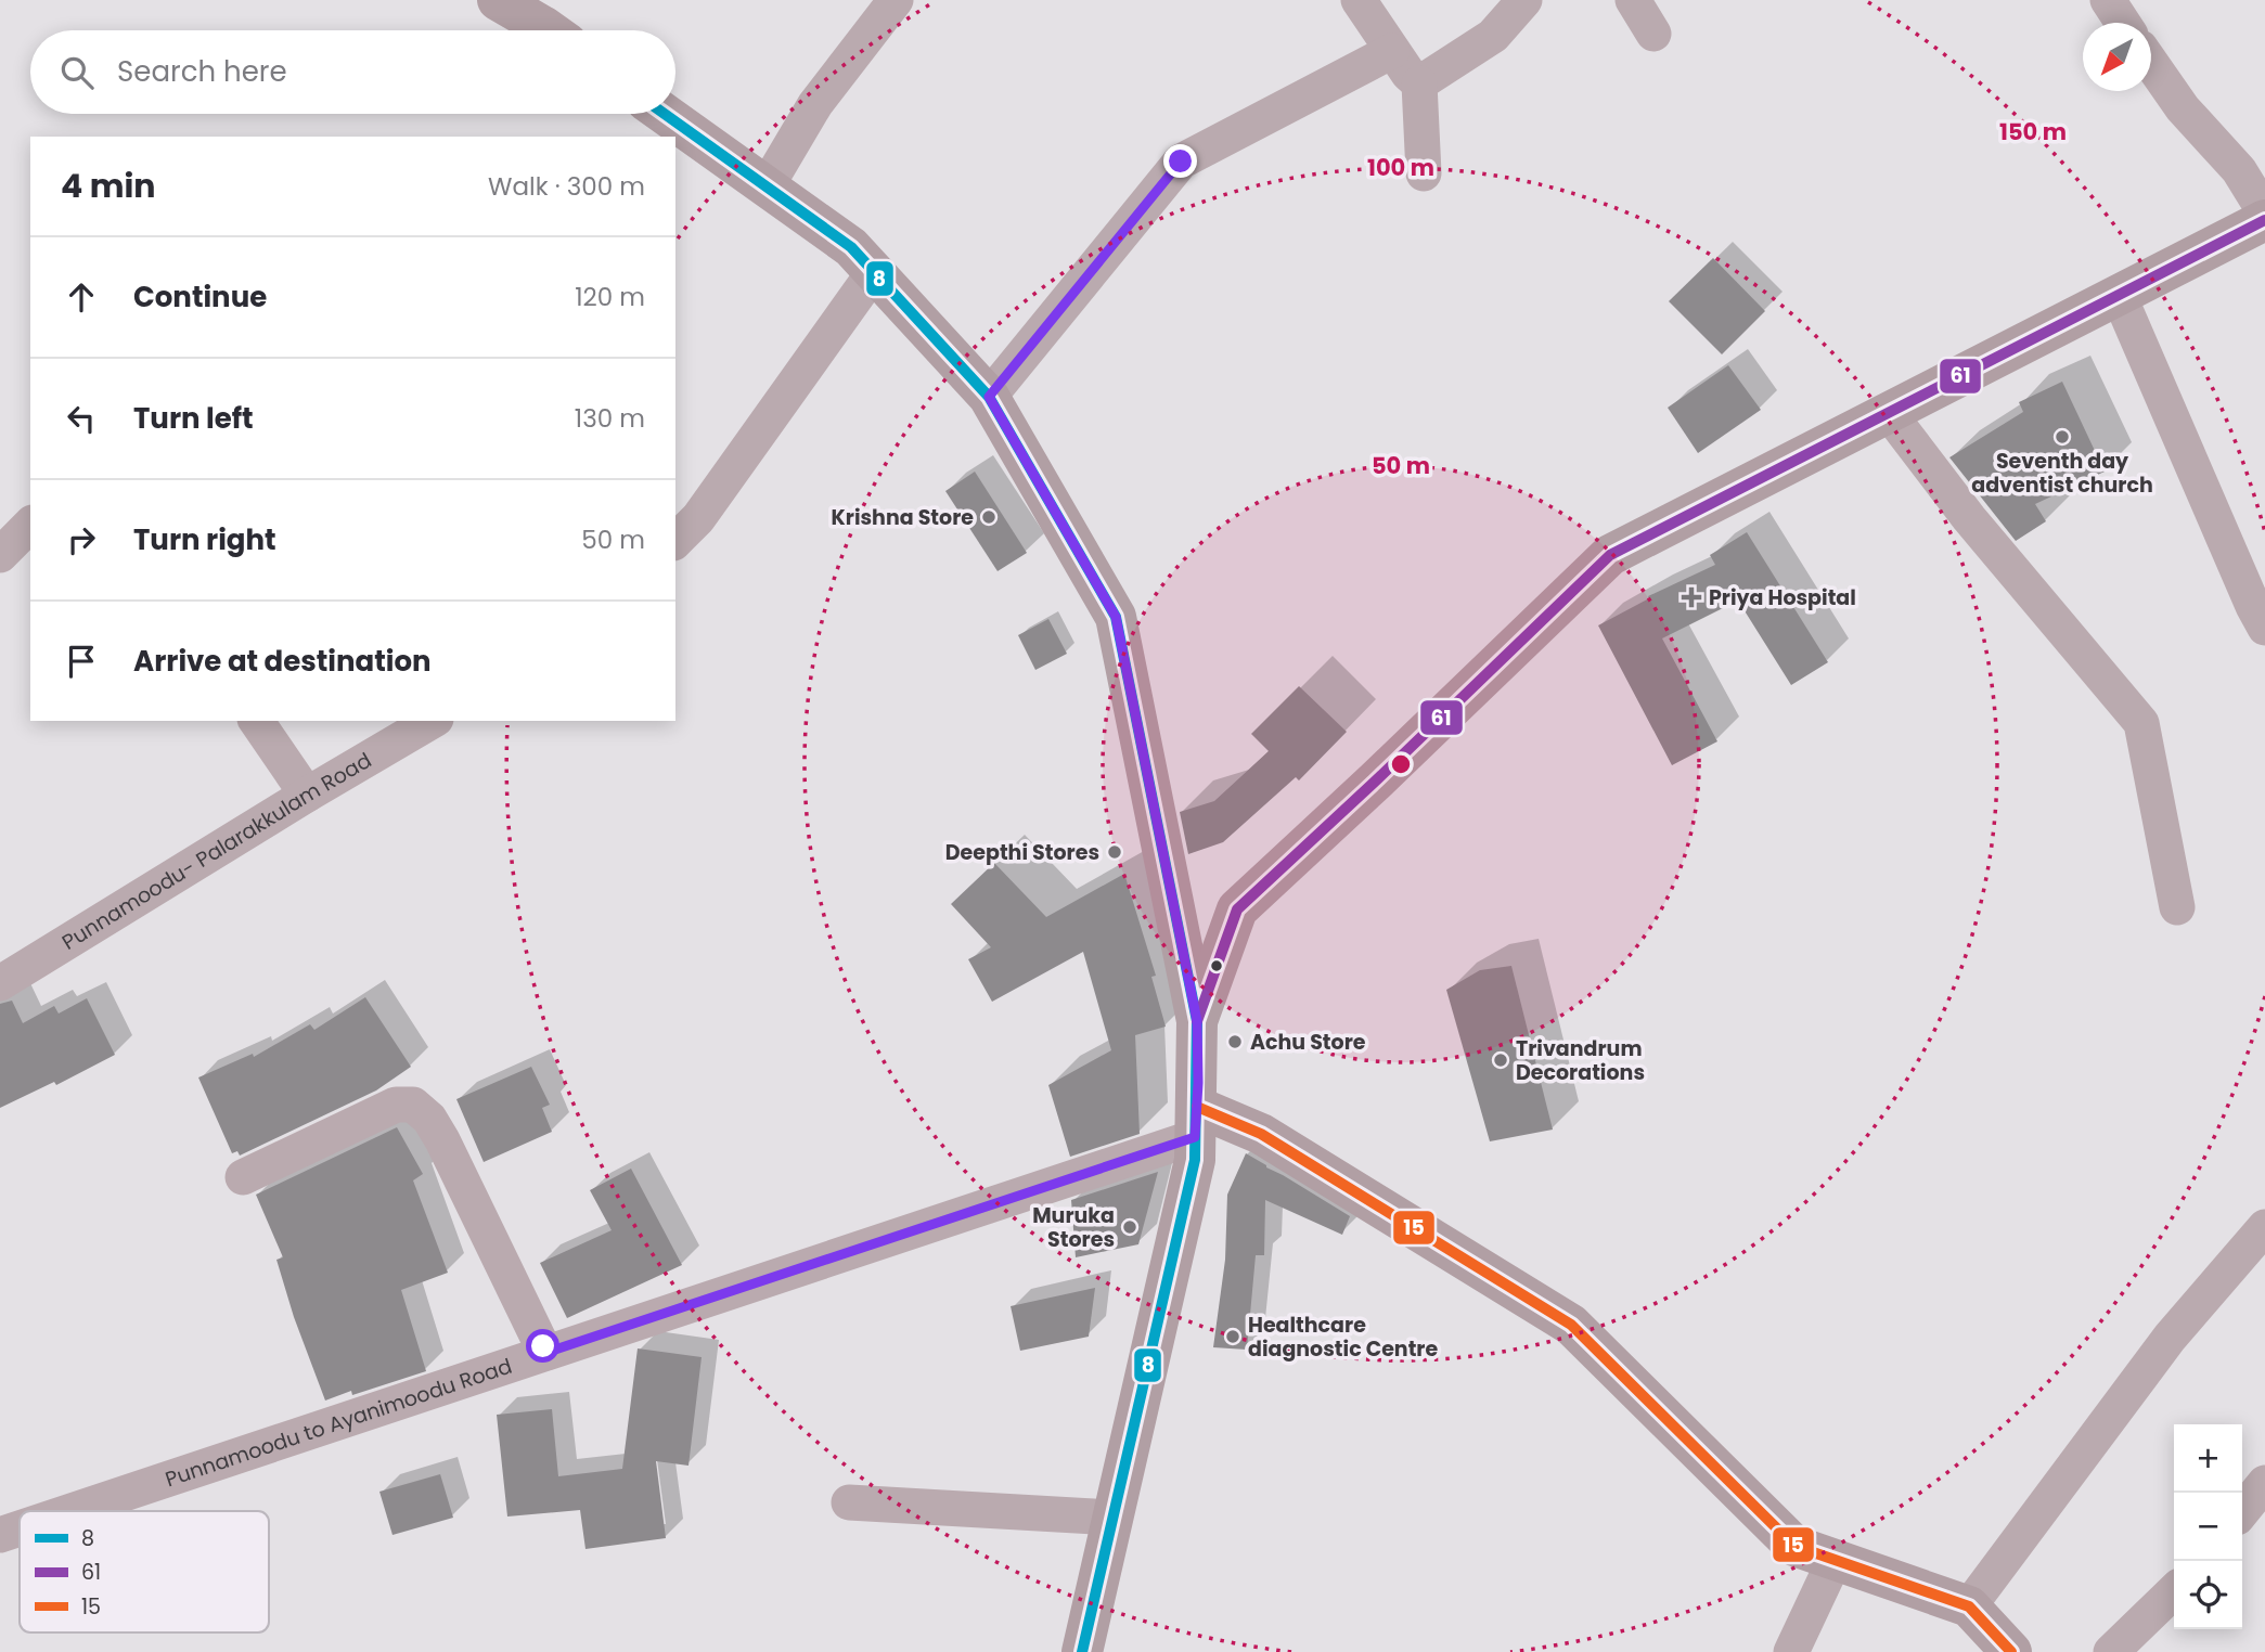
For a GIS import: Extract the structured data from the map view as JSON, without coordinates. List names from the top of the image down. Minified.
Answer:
{"streets":{"street":["Punnamoodu- Palarakkulam Road","Punnamoodu to Ayanimoodu Road"]},"places":{"other":["Seventh day adventist church","Krishna Store","Deepthi Stores","Achu Store","Trivandrum Decorations","Muruka Stores","Healthcare diagnostic Centre"],"health":["Priya Hospital"]},"lines":["transit line 8","transit line 61","transit line 15"],"legend":["8","61","15"],"north":"bottom left","page":{"search":"Search here","heading":["4 min","Walk · 300 m"],"list":[["Continue","120 m"],["Turn left","130 m"],["Turn right","50 m"],"Arrive at destination"],"map_buttons":["+","−"]},"rings":["150 m","100 m","50 m"]}
